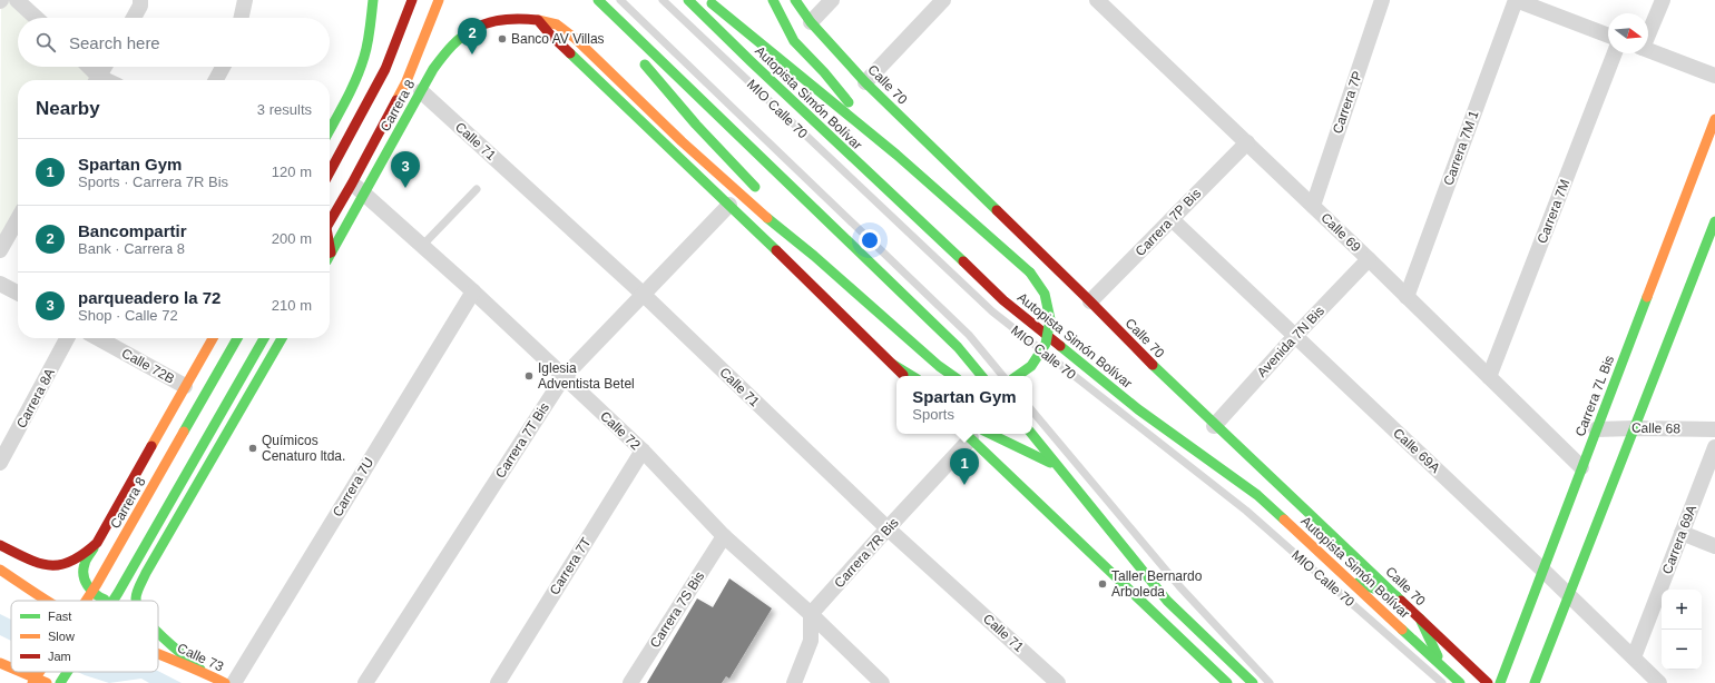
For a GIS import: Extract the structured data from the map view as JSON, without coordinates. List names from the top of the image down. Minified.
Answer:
{"streets":{"main road":["Calle 70","Autopista Simón Bolívar","Carrera 8","Carrera 7L Bis","Calle 73"],"street":["Carrera 7P","Calle 71","Carrera 7M 1","Carrera 7M","Carrera 7P Bis","Calle 69","Avenida 7N Bis","Calle 72B","Carrera 8A","Calle 68","Calle 72","Carrera 7T Bis","Calle 69A","Carrera 7U","Carrera 69A","Carrera 7R Bis","Carrera 7T","Carrera 7S Bis"],"lane":["MIO Calle 70"]},"crossings":[["Calle 70","Carrera 7P Bis"],["Calle 70","Avenida 7N Bis"],["Carrera 7P","Calle 69"],["Carrera 8","Calle 71"],["Carrera 8","Calle 72B"],["Carrera 8","Calle 72"],["Calle 71","Carrera 7T Bis"],["Calle 71","Carrera 7R Bis"],["Carrera 7M 1","Calle 69"],["Carrera 7M","Calle 69"],["Carrera 7P Bis","Calle 69"],["Carrera 7P Bis","Calle 69A"],["Calle 69","Avenida 7N Bis"],["Calle 69","Carrera 7L Bis"],["Avenida 7N Bis","Calle 69A"],["Carrera 7L Bis","Calle 68"],["Carrera 7L Bis","Calle 69A"],["Calle 72","Carrera 7T Bis"],["Calle 72","Carrera 7U"],["Calle 72","Carrera 7R Bis"],["Calle 72","Carrera 7T"],["Calle 72","Carrera 7S Bis"],["Calle 69A","Carrera 69A"]],"places":["Banco AV Villas","Iglesia Adventista Betel","Químicos Cenaturo ltda.","Taller Bernardo Arboleda"],"legend":["Fast","Slow","Jam"],"north":"right","page":{"pins":["2","3","1"],"search":"Search here","heading":["Nearby","3 results"],"list":[{"mark":"1","name":"Spartan Gym","note":"Sports · Carrera 7R Bis","value":"120 m"},{"mark":"2","name":"Bancompartir","note":"Bank · Carrera 8","value":"200 m"},{"mark":"3","name":"parqueadero la 72","note":"Shop · Calle 72","value":"210 m"}],"popup":["Spartan Gym","Sports"],"map_buttons":["+","−"]}}
